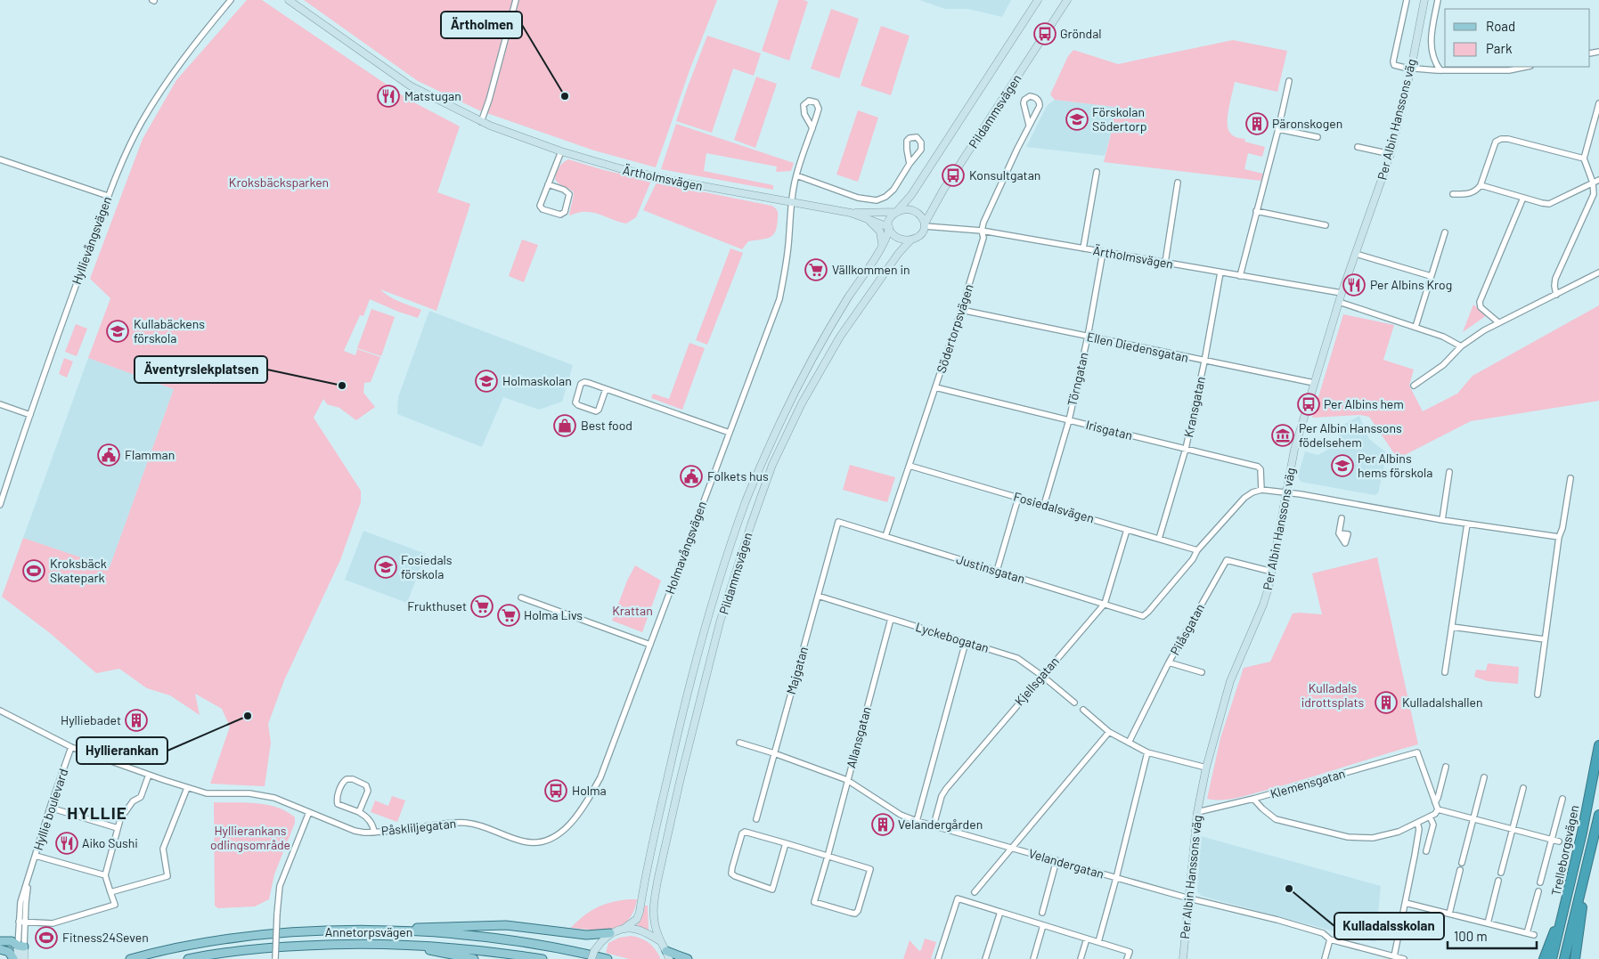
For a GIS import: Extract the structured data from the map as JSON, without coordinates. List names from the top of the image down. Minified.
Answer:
{"streets":{"highway":["Trelleborgsvägen"],"main road":["Pildammsvägen","Per Albin Hanssons väg","Ärtholmsvägen","Hyllie boulevard","Annetorpsvägen"],"street":["Hyllievångsvägen","Södertorpsvägen","Ellen Diedensgatan","Törngatan","Kransgatan","Irisgatan","Fosiedalsvägen","Holmavångsvägen","Justinsgatan","Pilåsgatan","Lyckebogatan","Majgatan","Kjellsgatan","Allansgatan","Klemensgatan","Påskliljegatan","Velandergatan"]},"crossings":[["Pildammsvägen","Ärtholmsvägen"],["Per Albin Hanssons väg","Ärtholmsvägen"],["Per Albin Hanssons väg","Ellen Diedensgatan"],["Per Albin Hanssons väg","Pilåsgatan"],["Per Albin Hanssons väg","Klemensgatan"],["Per Albin Hanssons väg","Velandergatan"],["Ärtholmsvägen","Södertorpsvägen"],["Ärtholmsvägen","Törngatan"],["Ärtholmsvägen","Kransgatan"],["Ärtholmsvägen","Holmavångsvägen"],["Södertorpsvägen","Ellen Diedensgatan"],["Södertorpsvägen","Irisgatan"],["Södertorpsvägen","Fosiedalsvägen"],["Södertorpsvägen","Justinsgatan"],["Ellen Diedensgatan","Törngatan"],["Ellen Diedensgatan","Kransgatan"],["Törngatan","Irisgatan"],["Törngatan","Fosiedalsvägen"],["Kransgatan","Irisgatan"],["Kransgatan","Fosiedalsvägen"],["Fosiedalsvägen","Justinsgatan"],["Fosiedalsvägen","Kjellsgatan"],["Holmavångsvägen","Påskliljegatan"],["Justinsgatan","Majgatan"],["Justinsgatan","Kjellsgatan"],["Lyckebogatan","Majgatan"],["Lyckebogatan","Kjellsgatan"],["Lyckebogatan","Allansgatan"],["Majgatan","Velandergatan"],["Kjellsgatan","Velandergatan"],["Allansgatan","Velandergatan"]],"districts":["HYLLIE"],"parks":["Kroksbäcksparken","Krattan","Kulladals idrottsplats","Hyllierankans odlingsområde"],"places":{"bus stop":["Gröndal","Konsultgatan","Per Albins hem","Holma"],"restaurant":["Matstugan","Per Albins Krog","Aiko Sushi"],"other":["Ärtholmen","Äventyrslekplatsen","Hyllierankan","Kulladalsskolan"],"school or university":["Förskolan Södertorp","Kullabäckens förskola","Holmaskolan","Per Albins hems förskola","Fosiedals förskola"],"building":["Päronskogen","Kulladalshallen","Hylliebadet","Velandergården"],"supermarket":["Vällkommen in","Frukthuset","Holma Livs"],"shop":["Best food"],"museum":["Per Albin Hanssons födelsehem"],"public building":["Flamman","Folkets hus"],"sports":["Kroksbäck Skatepark","Fitness24Seven"]},"legend":["Road","Park"],"scale_bar":"100 m"}
